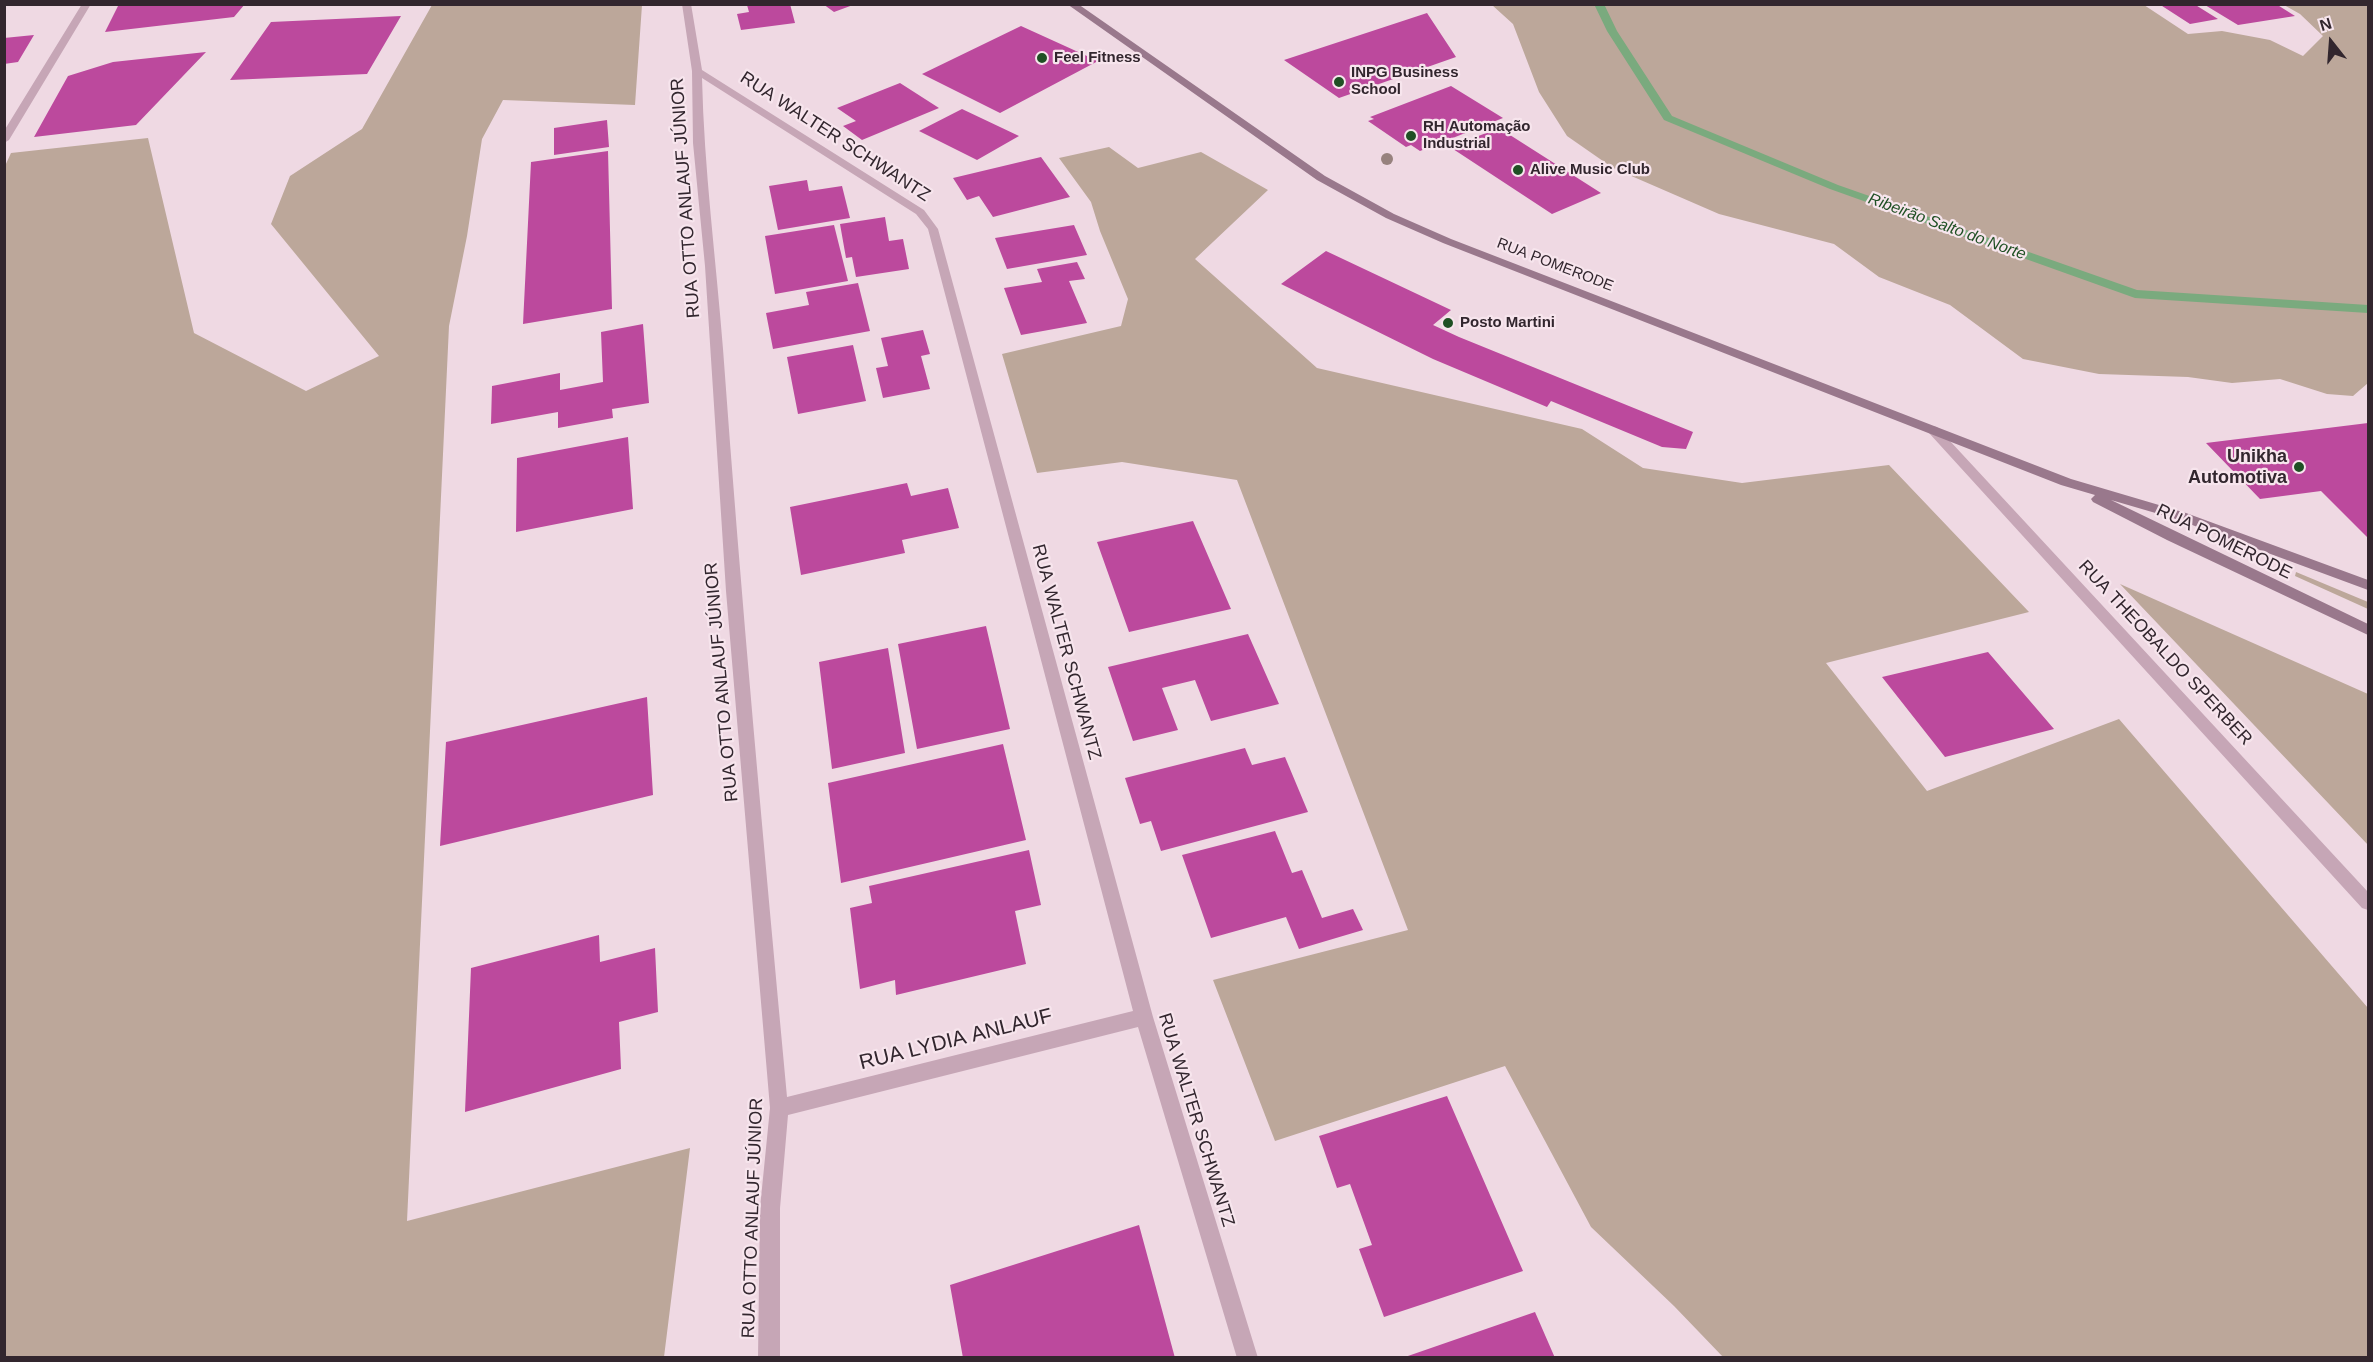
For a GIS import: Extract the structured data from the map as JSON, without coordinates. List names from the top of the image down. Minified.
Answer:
{"streets":{"main road":["RUA POMERODE"],"street":["RUA WALTER SCHWANTZ","RUA OTTO ANLAUF JÚNIOR","RUA THEOBALDO SPERBER","RUA LYDIA ANLAUF"]},"crossings":[["RUA WALTER SCHWANTZ","RUA OTTO ANLAUF JÚNIOR"],["RUA WALTER SCHWANTZ","RUA LYDIA ANLAUF"],["RUA OTTO ANLAUF JÚNIOR","RUA LYDIA ANLAUF"],["RUA POMERODE","RUA THEOBALDO SPERBER"]],"water":["Ribeirão Salto do Norte"],"places":["Feel Fitness","INPG Business School","RH Automação Industrial","Alive Music Club","Posto Martini","Unikha Automotiva"],"north":"top"}
